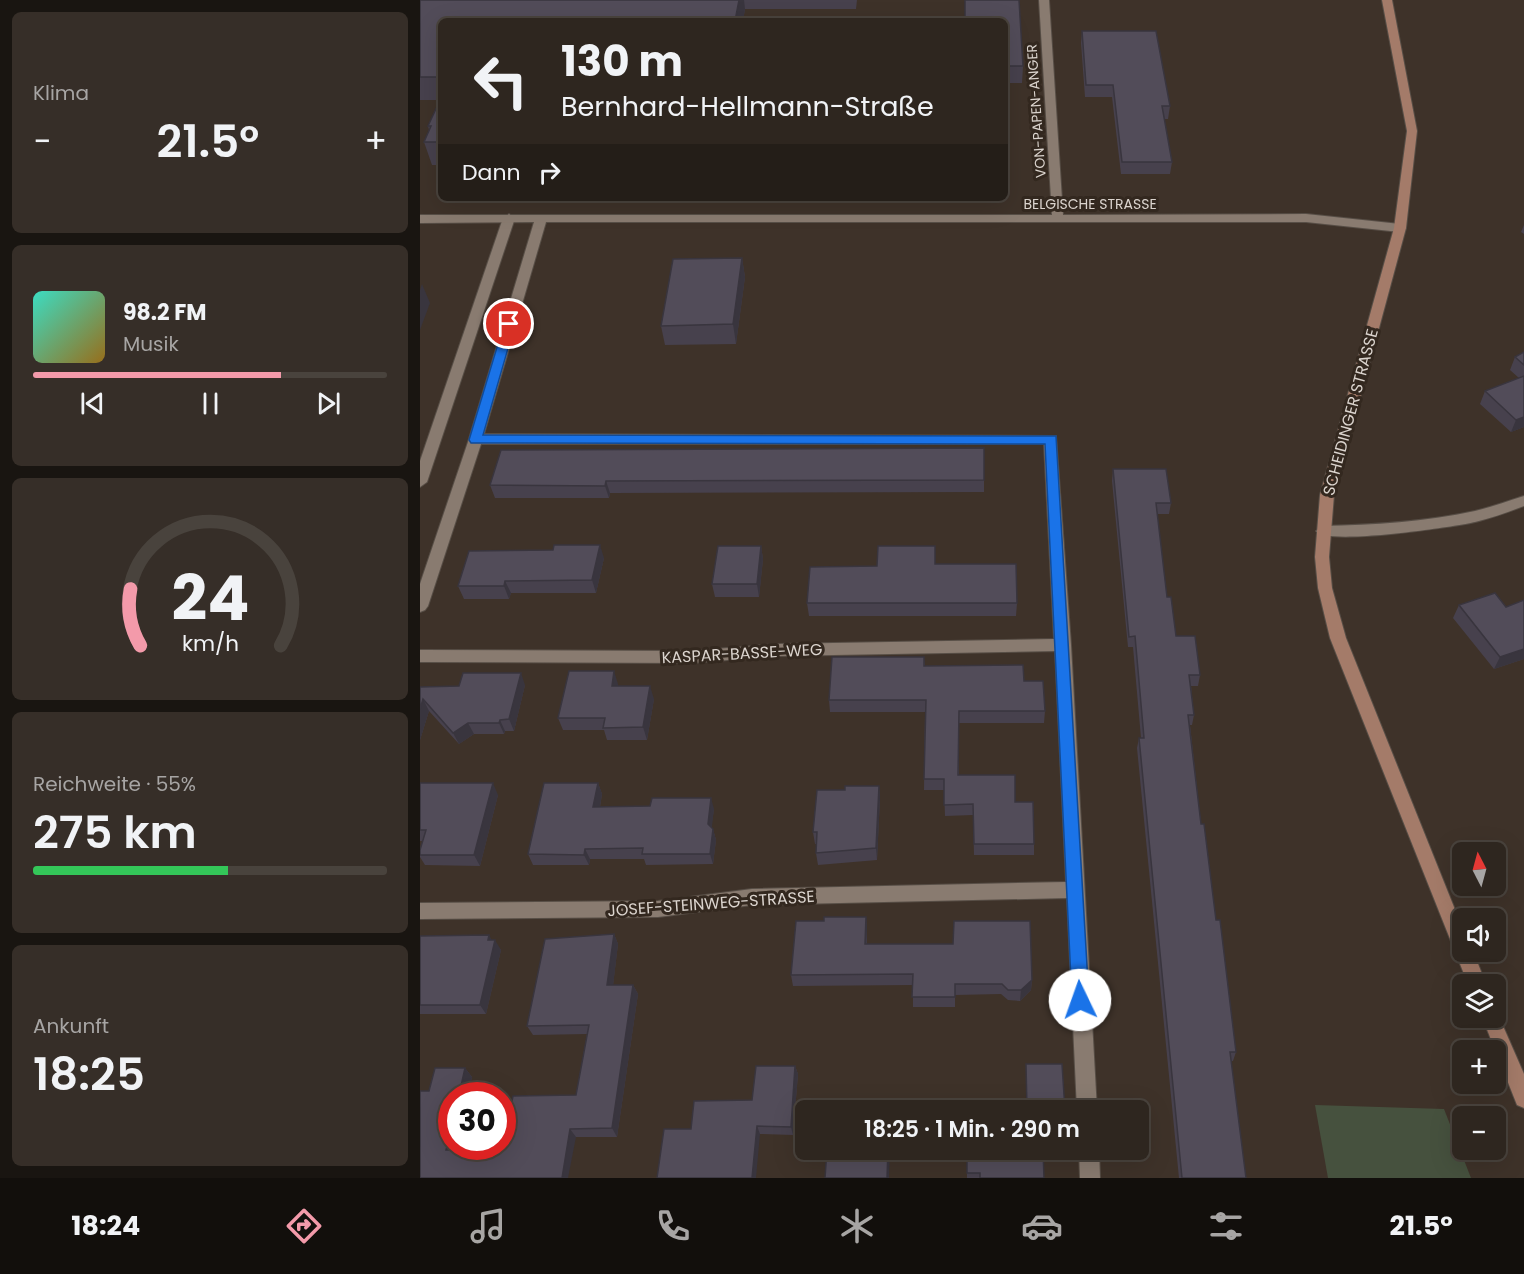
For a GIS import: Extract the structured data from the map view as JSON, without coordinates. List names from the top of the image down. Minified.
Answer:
{"streets":{"main road":["SCHEIDINGER STRASSE"],"street":["VON-PAPEN-ANGER","BELGISCHE STRASSE","KASPAR-BASSE-WEG","JOSEF-STEINWEG-STRASSE"]},"crossings":[["VON-PAPEN-ANGER","BELGISCHE STRASSE"],["BELGISCHE STRASSE","SCHEIDINGER STRASSE"]],"north":"top","page":{"tile":["Klima",["Reichweite · 55%","275 km"],["Ankunft","18:25"]],"turn":["130 m","Bernhard-Hellmann-Straße"],"heat":["−","21.5°","+"],"then":"Dann","song":["98.2 FM","Musik"],"map_buttons":["+","−"],"limit":"30","trip":"18:25 · 1 Min. · 290 m","tabs":["18:24","21.5°"],"gauge":["24","km/h"]}}
